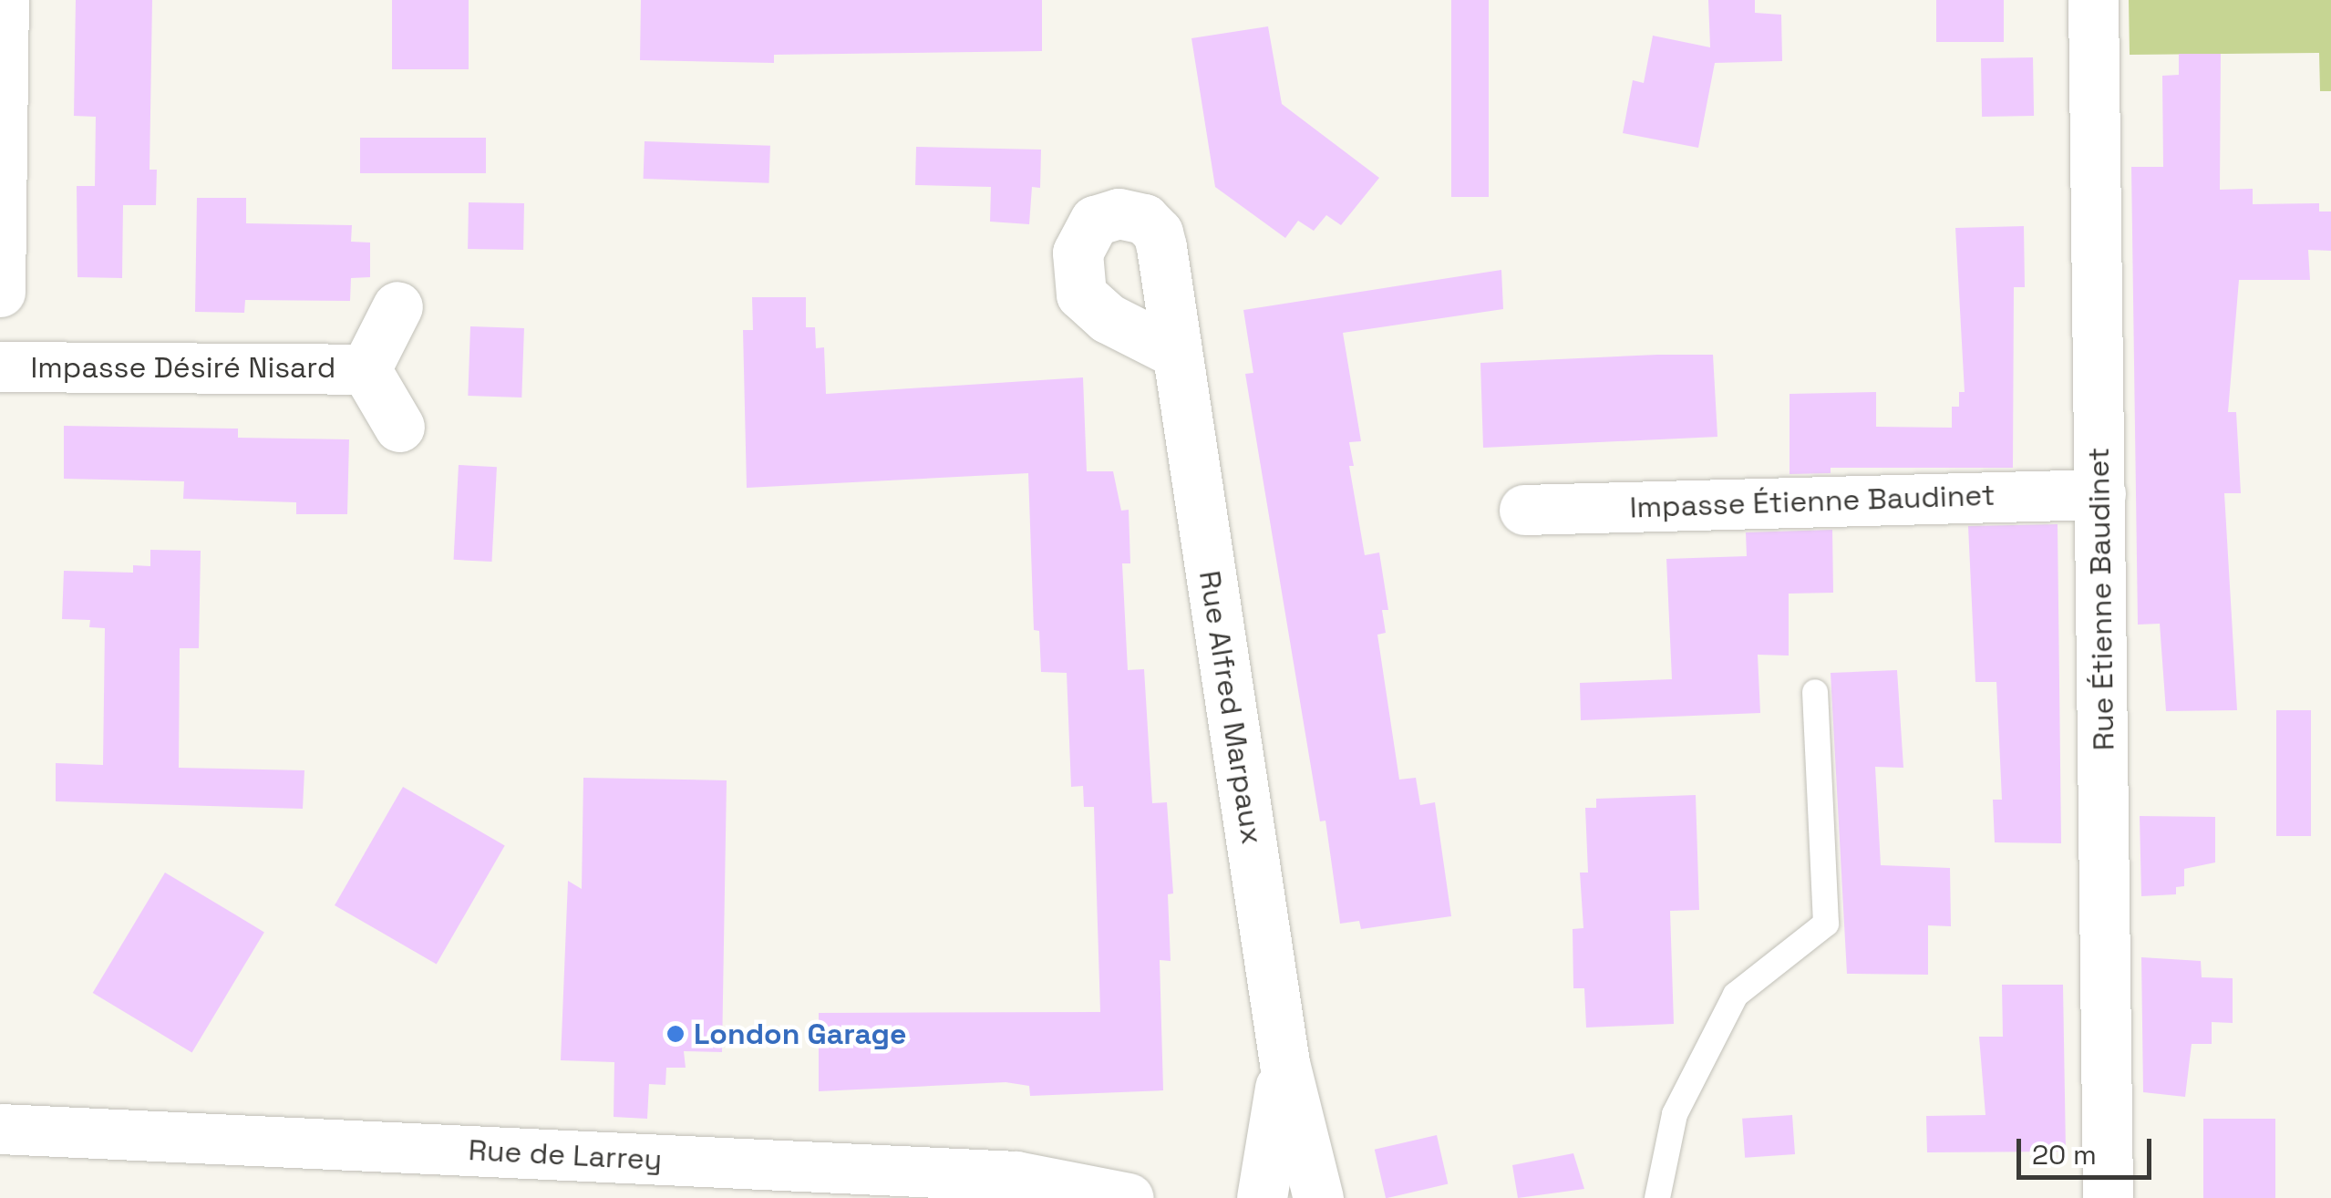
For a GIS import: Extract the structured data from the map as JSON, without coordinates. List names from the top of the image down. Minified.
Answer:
{"streets":{"street":["Impasse Désiré Nisard","Impasse Étienne Baudinet","Rue Étienne Baudinet","Rue Alfred Marpaux","Rue de Larrey"]},"crossings":[["Impasse Étienne Baudinet","Rue Étienne Baudinet"]],"places":["London Garage"],"scale_bar":"20 m"}
